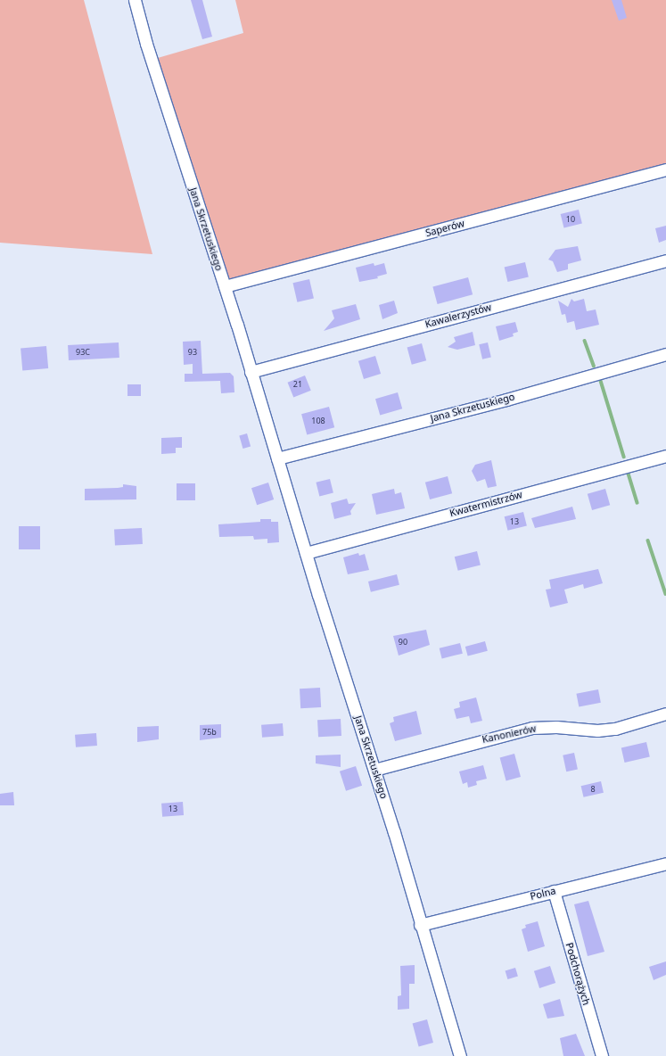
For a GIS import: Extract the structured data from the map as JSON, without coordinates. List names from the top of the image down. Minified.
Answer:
{"streets":{"street":["Saperów","Jana Skrzetuskiego","Kawalerzystów","Kwatermistrzów","Kanonierów","Polna","Podchorążych"]},"crossings":[["Saperów","Jana Skrzetuskiego"],["Jana Skrzetuskiego","Kawalerzystów"],["Jana Skrzetuskiego","Kwatermistrzów"],["Jana Skrzetuskiego","Kanonierów"],["Jana Skrzetuskiego","Polna"],["Polna","Podchorążych"]],"house_numbers":["10","93C","93","21","108","13","90","75b","8","13"]}
